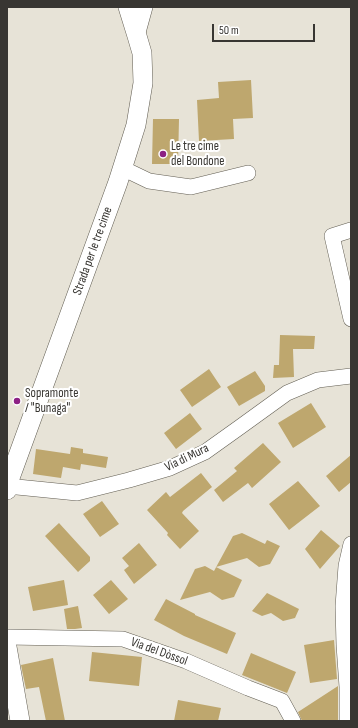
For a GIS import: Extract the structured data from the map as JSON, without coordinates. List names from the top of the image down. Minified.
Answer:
{"streets":{"main road":["Strada per le tre cime"],"street":["Via di Mura","Via del Dòssol"]},"crossings":[["Strada per le tre cime","Via di Mura"]],"places":["Le tre cime del Bondone","Sopramonte / \"Bunaga\""],"scale_bar":"50 m"}
